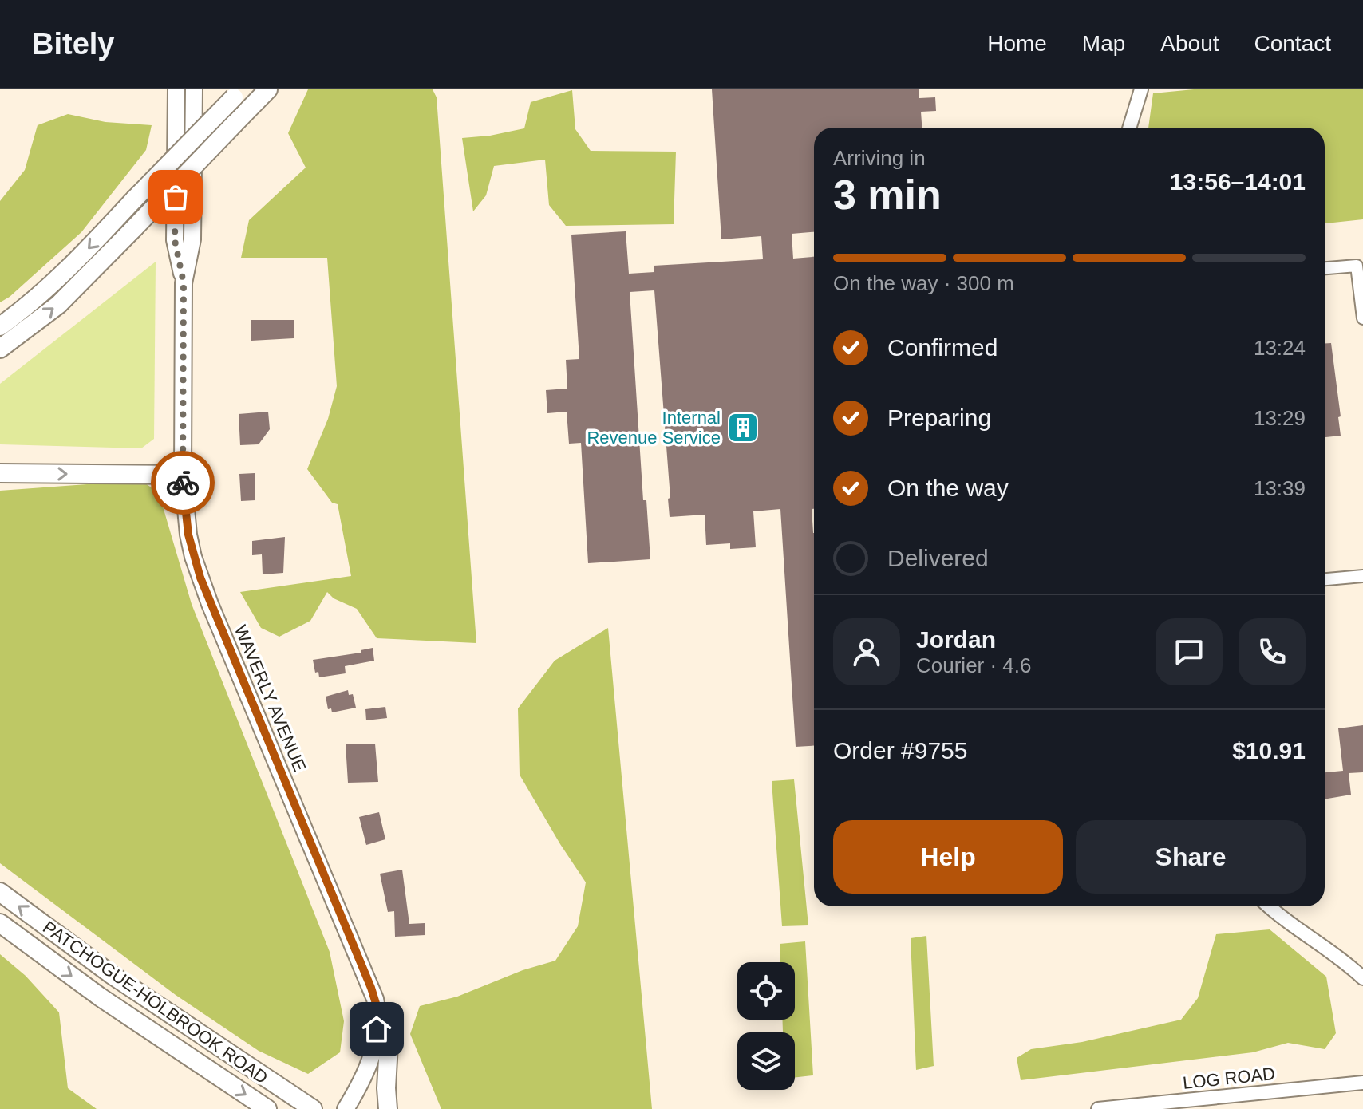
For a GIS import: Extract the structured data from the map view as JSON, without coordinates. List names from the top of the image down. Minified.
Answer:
{"streets":{"main road":["WAVERLY AVENUE","PATCHOGUE-HOLBROOK ROAD"],"street":["LOG ROAD"]},"places":{"building":["Internal Revenue Service"]},"page":{"header":"Bitely","nav":["Home","Map","About","Contact"],"heading":["3 min","Arriving in","13:56–14:01"],"panel":["Jordan","Courier · 4.6","Order #9755","$10.91"],"bar":"On the way · 300 m","list":[["Confirmed","13:24"],["Preparing","13:29"],["On the way","13:39"],"Delivered"],"buttons":["Help","Share"]}}
